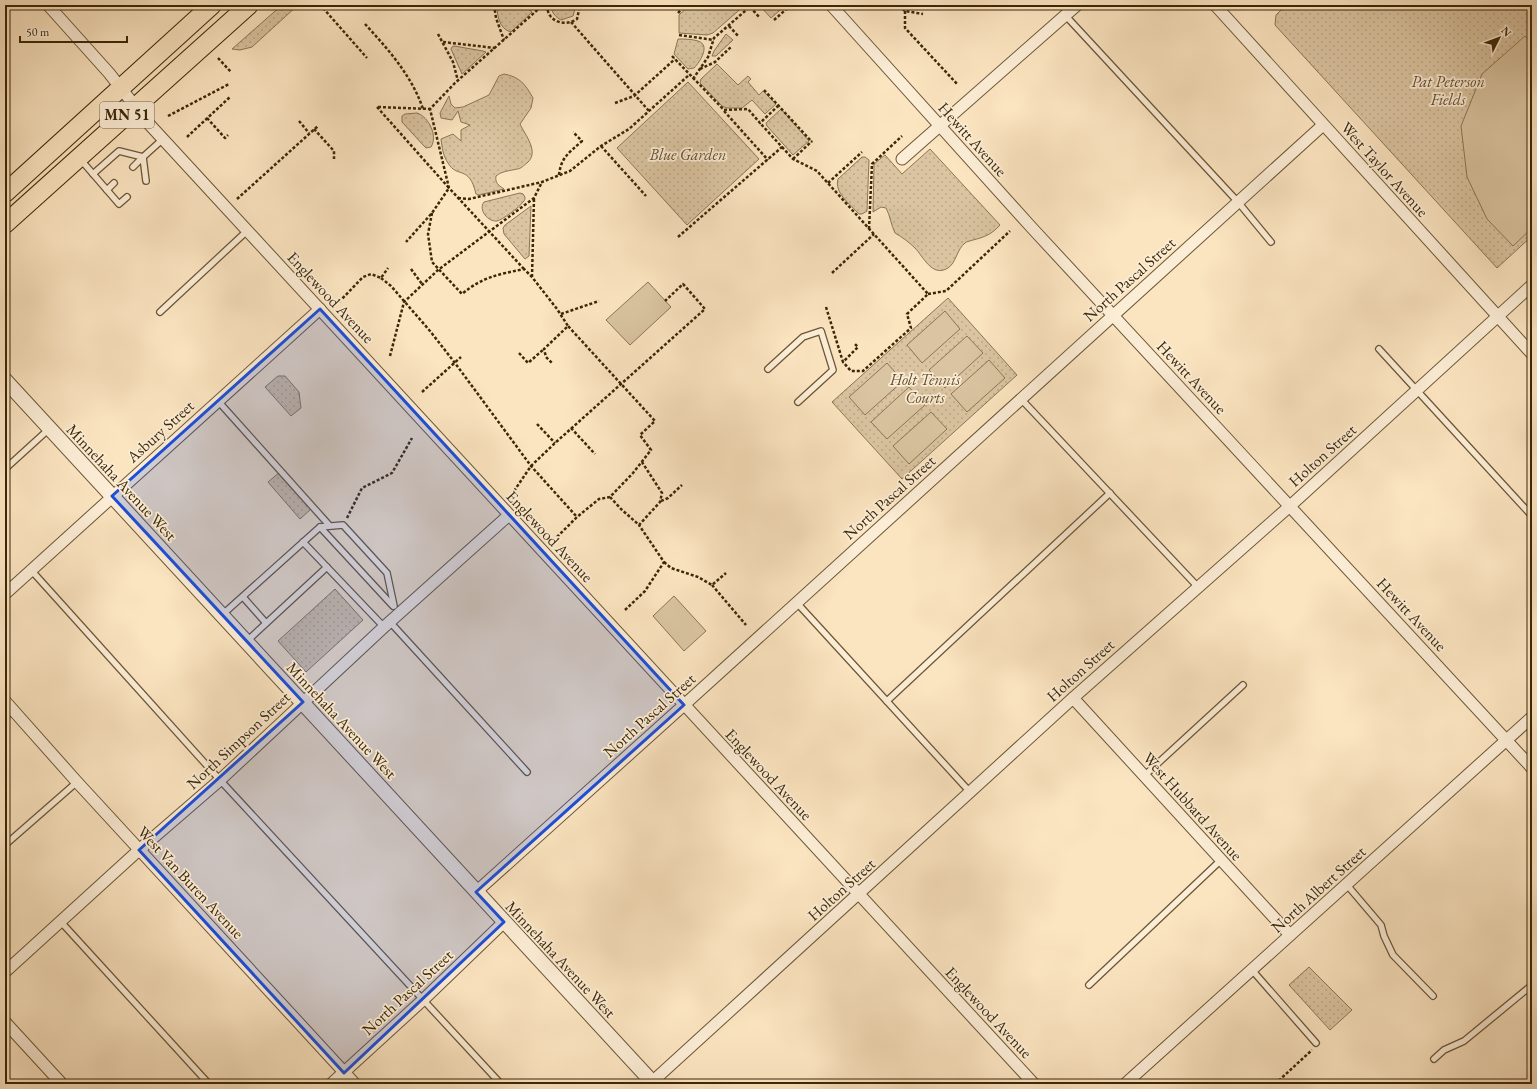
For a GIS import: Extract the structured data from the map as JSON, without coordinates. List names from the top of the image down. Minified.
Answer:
{"streets":{"main road":["MN 51"],"street":["Hewitt Avenue","West Taylor Avenue","North Pascal Street","Englewood Avenue","Asbury Street","Holton Street","Minnehaha Avenue West","North Simpson Street","West Hubbard Avenue","West Van Buren Avenue","North Albert Street"]},"crossings":[["MN 51","Englewood Avenue"],["Hewitt Avenue","North Pascal Street"],["Hewitt Avenue","Holton Street"],["Hewitt Avenue","North Albert Street"],["West Taylor Avenue","North Pascal Street"],["West Taylor Avenue","Holton Street"],["North Pascal Street","Englewood Avenue"],["North Pascal Street","Minnehaha Avenue West"],["North Pascal Street","West Van Buren Avenue"],["Englewood Avenue","Asbury Street"],["Englewood Avenue","Holton Street"],["Englewood Avenue","North Simpson Street"],["Asbury Street","Minnehaha Avenue West"],["Holton Street","Minnehaha Avenue West"],["Holton Street","West Hubbard Avenue"],["Minnehaha Avenue West","North Simpson Street"],["North Simpson Street","West Van Buren Avenue"],["West Hubbard Avenue","North Albert Street"]],"parks":["Pat Peterson Fields","Blue Garden","Holt Tennis Courts"],"scale_bar":"50 m","north":"top right"}
